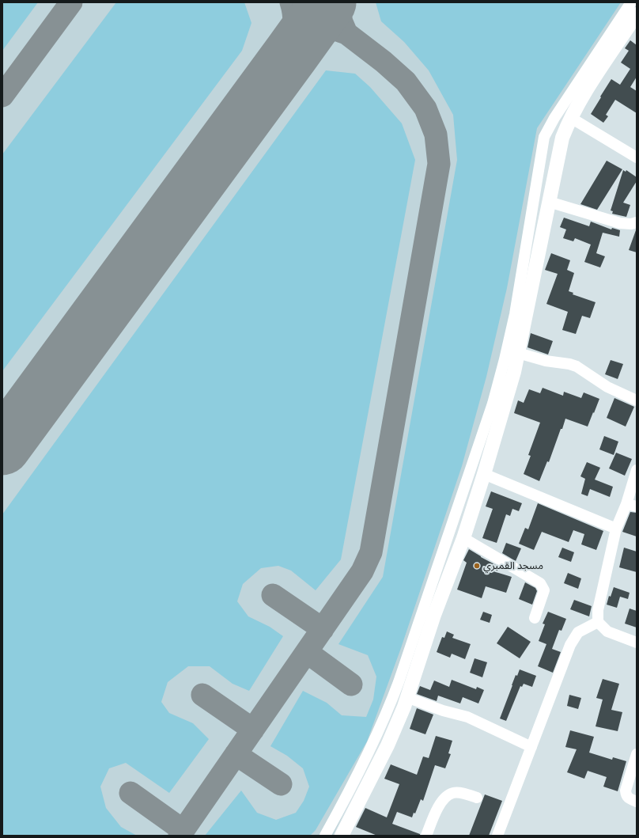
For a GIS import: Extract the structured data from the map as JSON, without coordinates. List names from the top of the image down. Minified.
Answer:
{"places":["مسجد القمبري"]}
